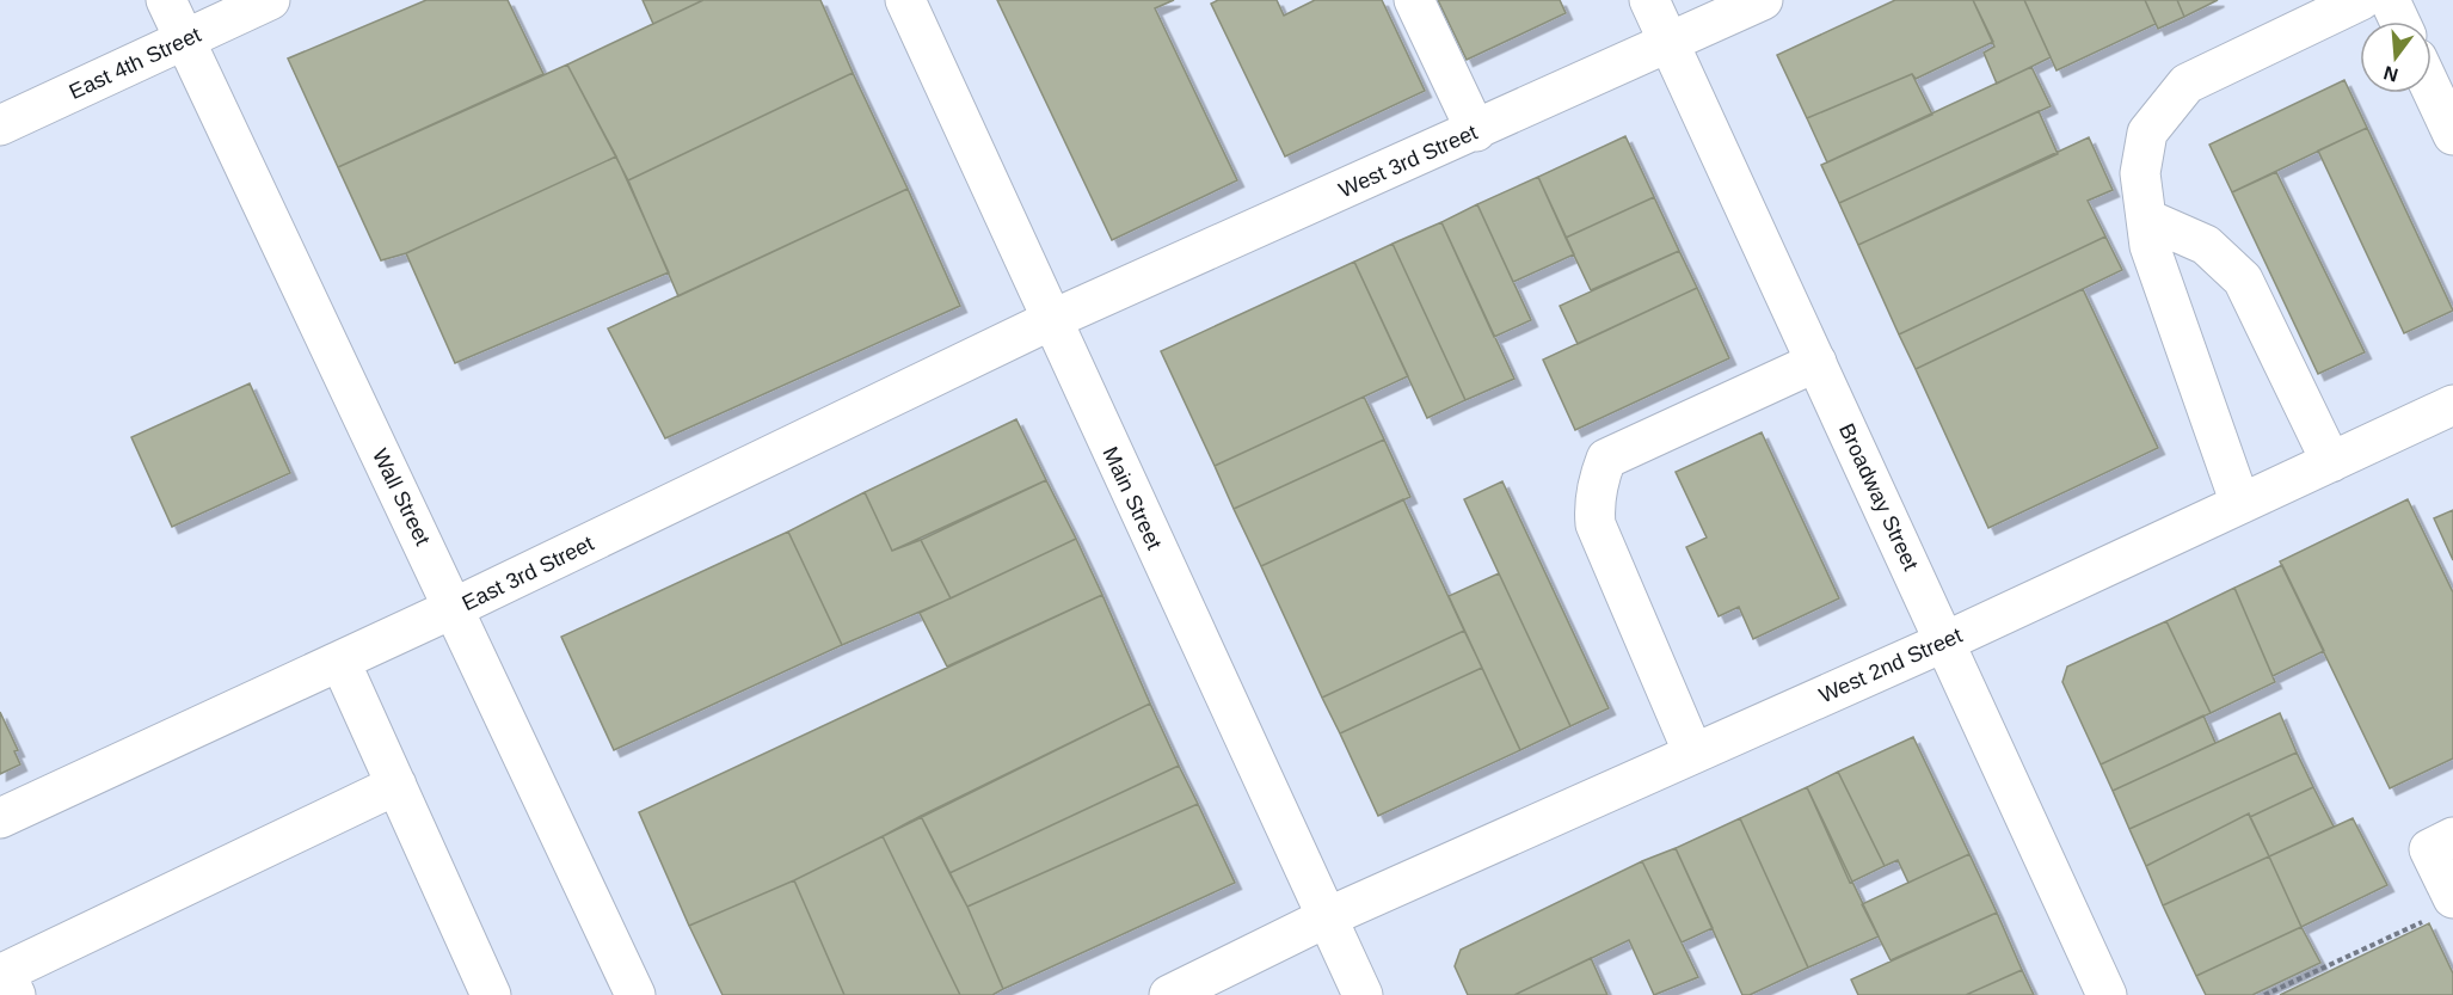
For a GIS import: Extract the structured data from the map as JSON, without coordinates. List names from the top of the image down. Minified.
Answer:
{"streets":{"street":["East 4th Street","West 3rd Street","Wall Street","Broadway Street","Main Street","East 3rd Street","West 2nd Street"]},"crossings":[["East 4th Street","Wall Street"],["West 3rd Street","Broadway Street"],["West 3rd Street","Main Street"],["West 3rd Street","East 3rd Street"],["Wall Street","East 3rd Street"],["Broadway Street","West 2nd Street"],["Main Street","East 3rd Street"],["Main Street","West 2nd Street"]],"north":"bottom"}
